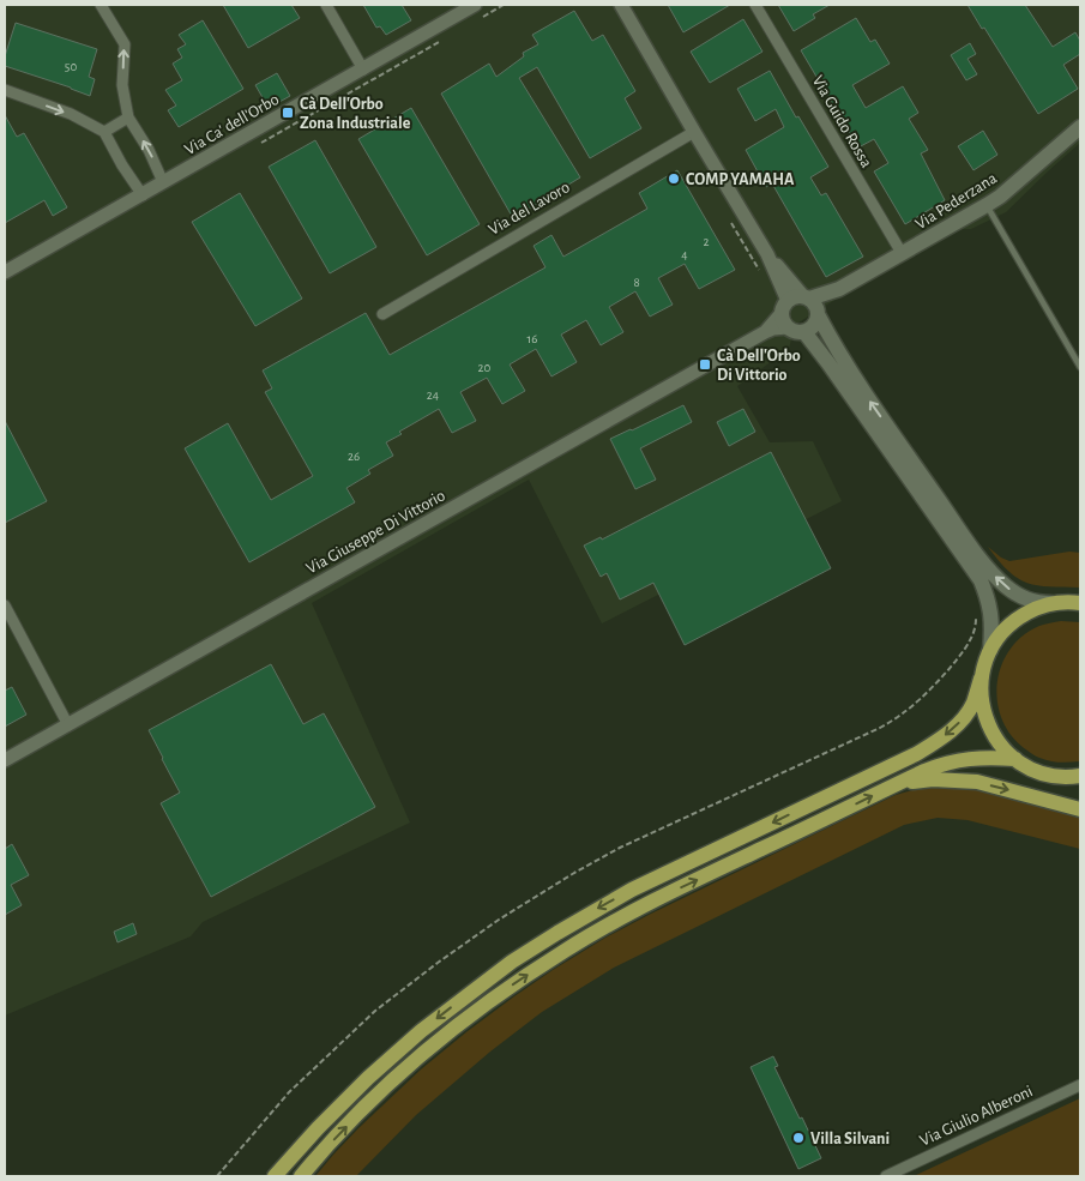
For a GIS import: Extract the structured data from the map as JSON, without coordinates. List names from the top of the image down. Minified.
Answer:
{"streets":{"main road":["Via Pederzana"],"street":["Via Guido Rossa","Via Ca' dell'Orbo","Via del Lavoro","Via Giuseppe Di Vittorio","Via Giulio Alberoni"]},"crossings":[["Via Guido Rossa","Via Pederzana"],["Via Pederzana","Via Giuseppe Di Vittorio"]],"places":{"transit":["Cà Dell'Orbo Zona Industriale","Cà Dell'Orbo Di Vittorio"],"other":["COMP YAMAHA","Villa Silvani"]},"house_numbers":["50","2","4","8","16","20","24","26"]}
